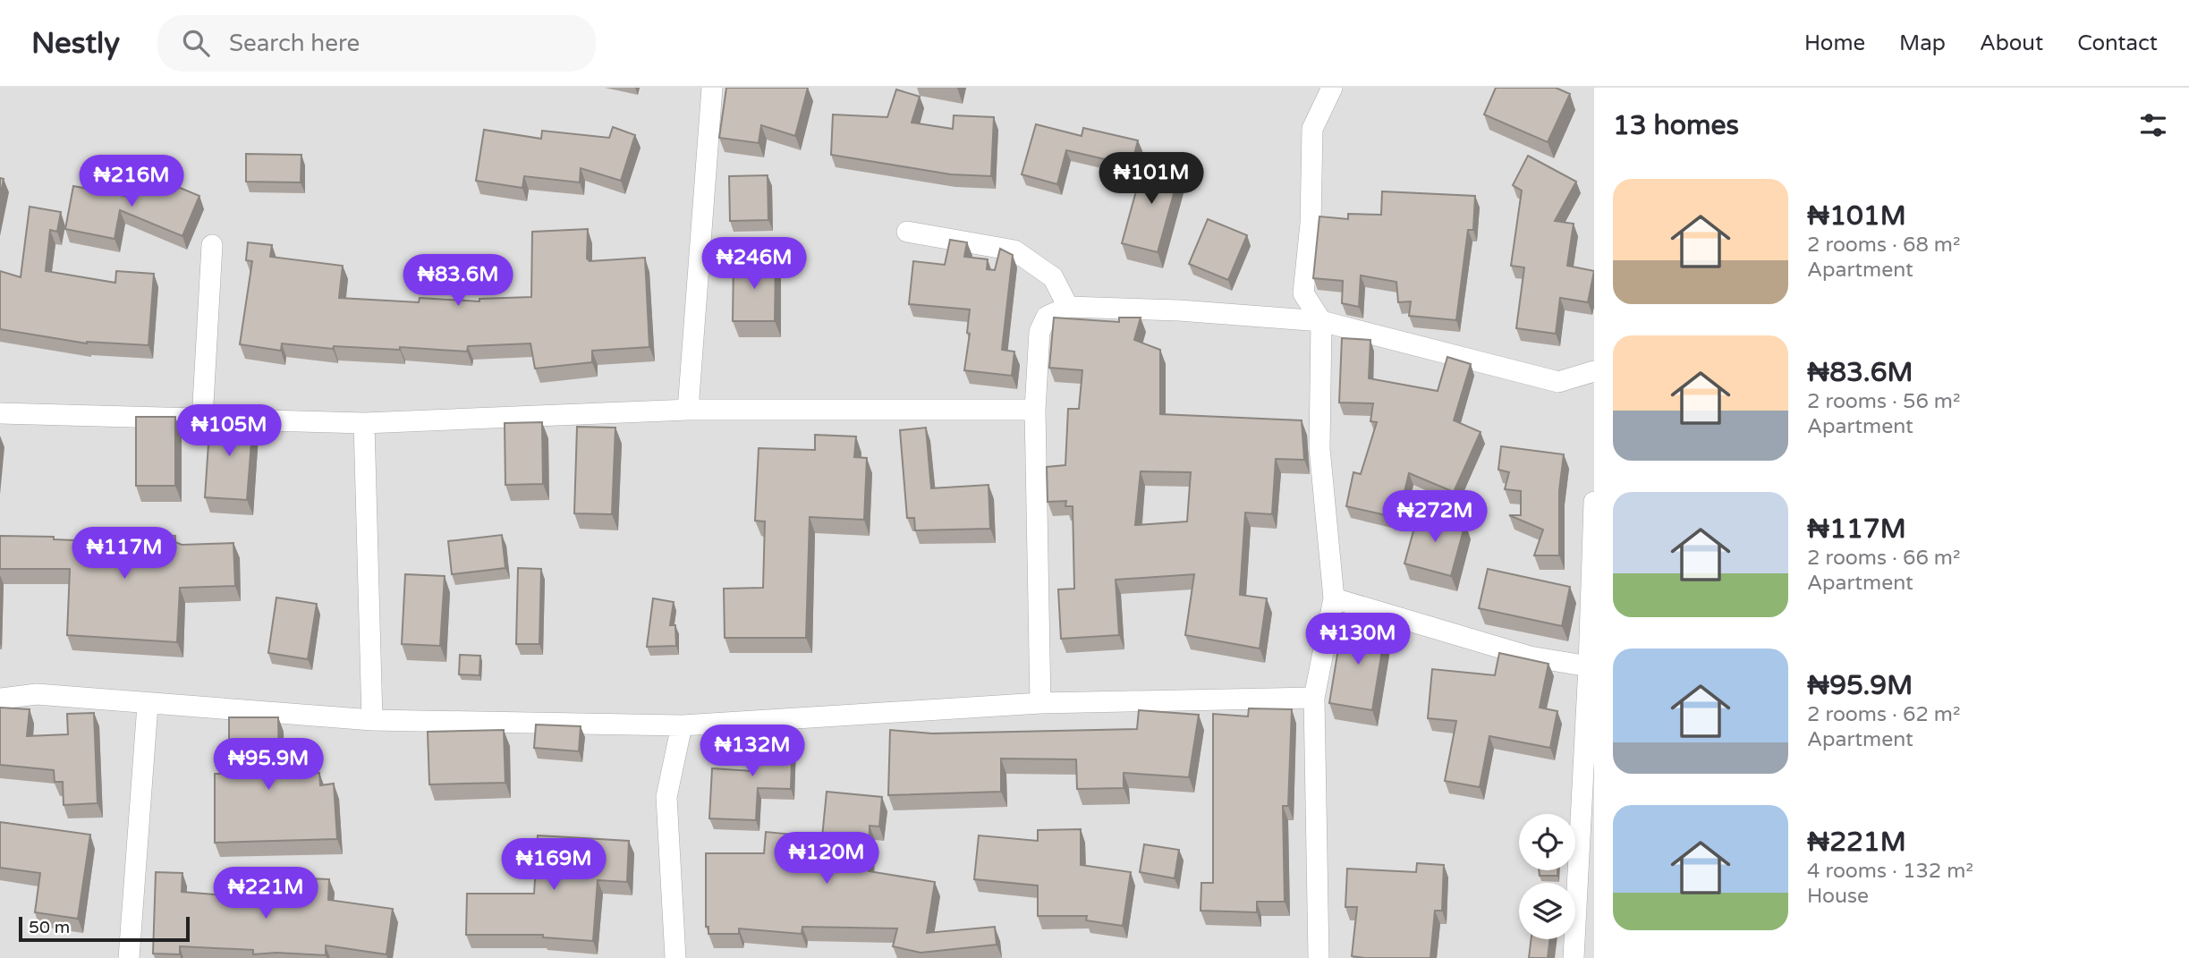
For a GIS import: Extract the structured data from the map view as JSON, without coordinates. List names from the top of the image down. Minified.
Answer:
{"scale_bar":"50 m","page":{"header":"Nestly","search":"Search here","nav":["Home","Map","About","Contact"],"heading":"13 homes","price":["₦101M","₦216M","₦246M","₦83.6M","₦105M","₦272M","₦117M","₦130M","₦132M","₦95.9M","₦120M","₦169M","₦221M"],"list":[{"name":"₦101M","note":"2 rooms · 68 m² · Apartment"},{"name":"₦83.6M","note":"2 rooms · 56 m² · Apartment"},{"name":"₦117M","note":"2 rooms · 66 m² · Apartment"},{"name":"₦95.9M","note":"2 rooms · 62 m² · Apartment"},{"name":"₦221M","note":"4 rooms · 132 m² · House"}],"scale":"50 m"}}
